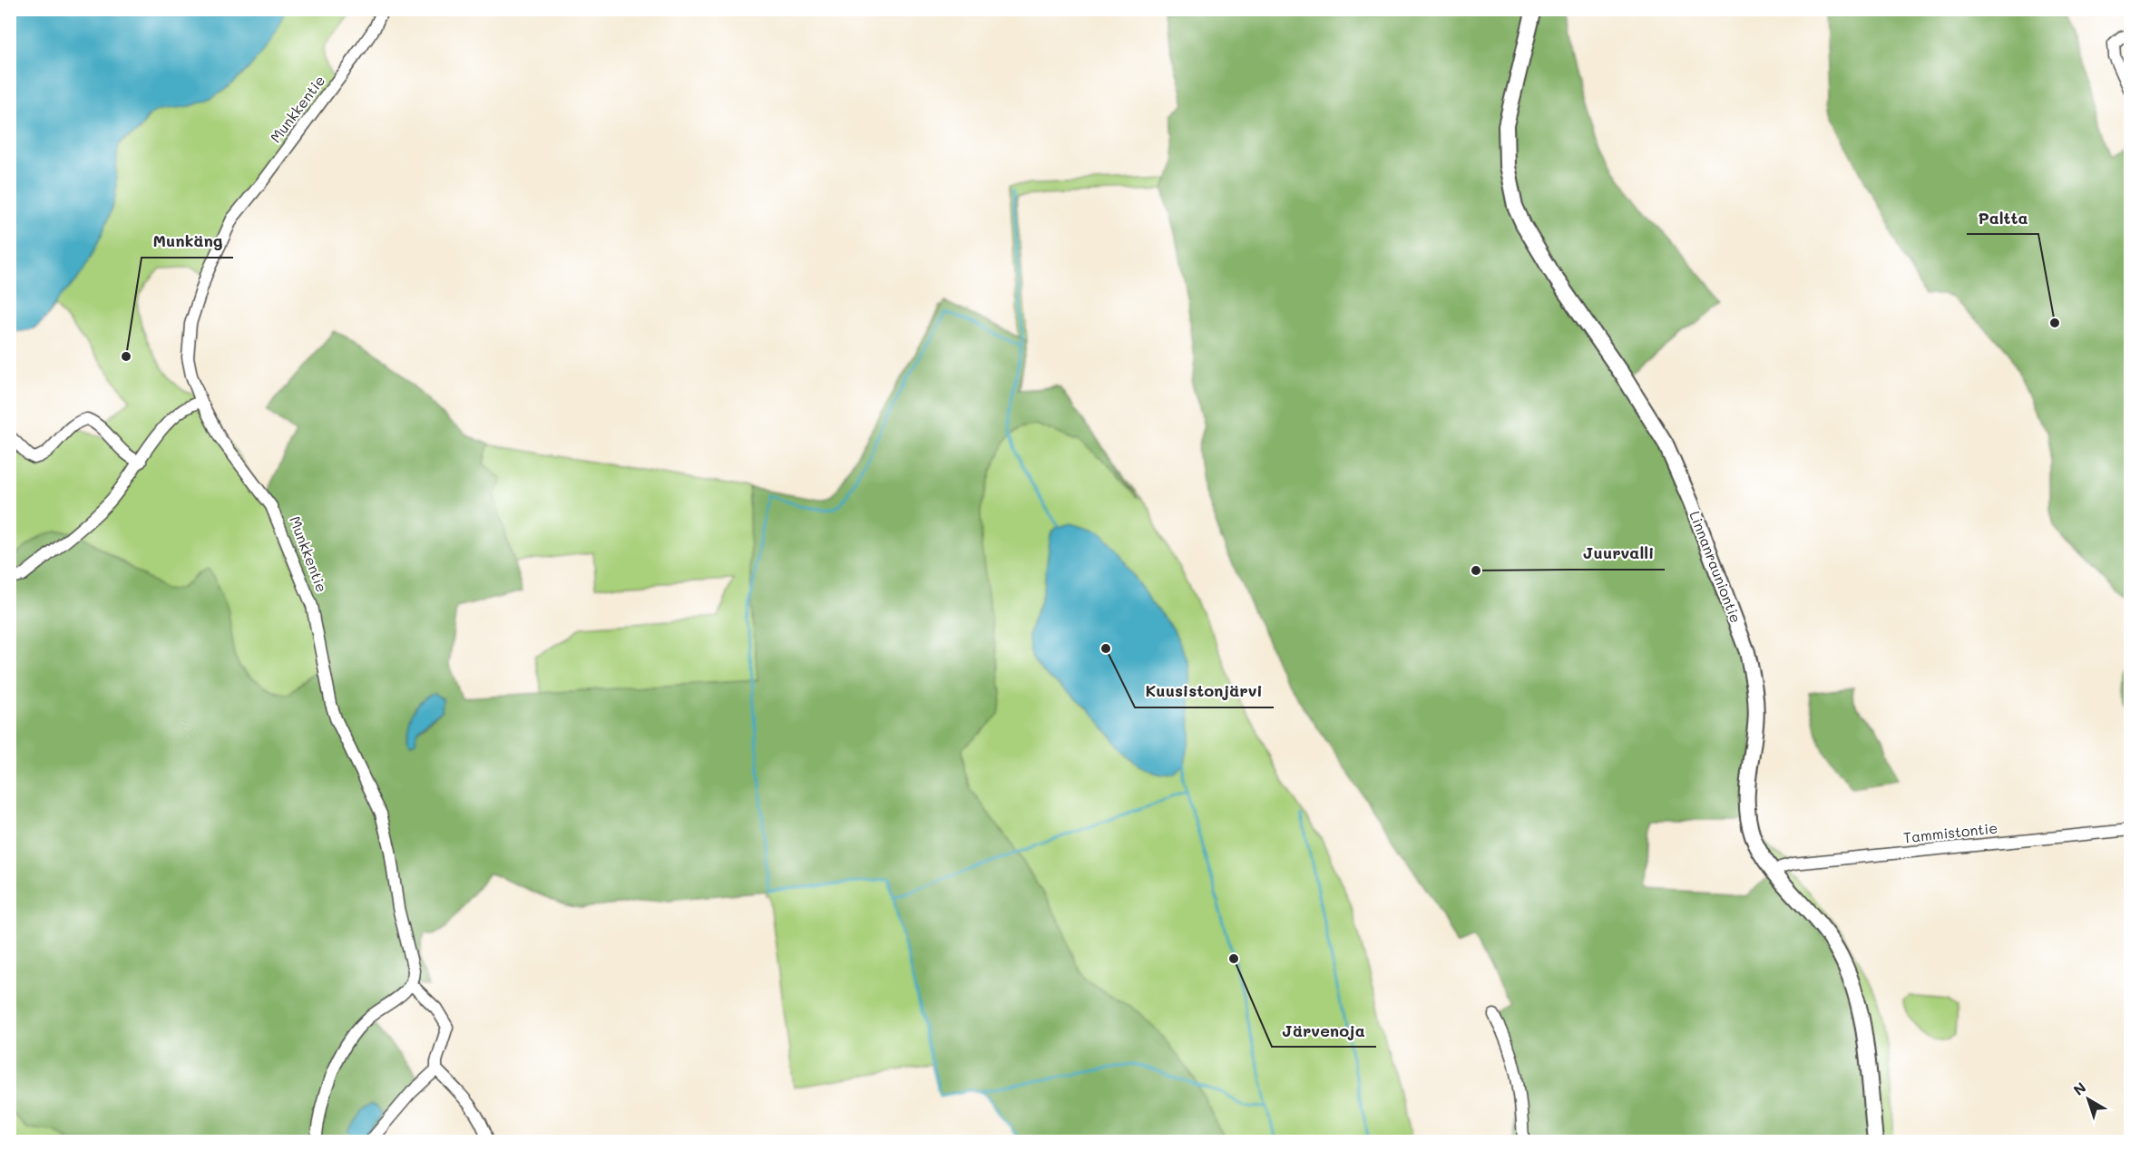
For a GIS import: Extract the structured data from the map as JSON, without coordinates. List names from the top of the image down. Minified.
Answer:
{"streets":{"street":["Munkkentie","Linnanrauniontie","Tammistontie"]},"crossings":[["Linnanrauniontie","Tammistontie"]],"places":["Paltta","Munkäng","Juurvalli","Kuusistonjärvi","Järvenoja"],"north":"top left"}
